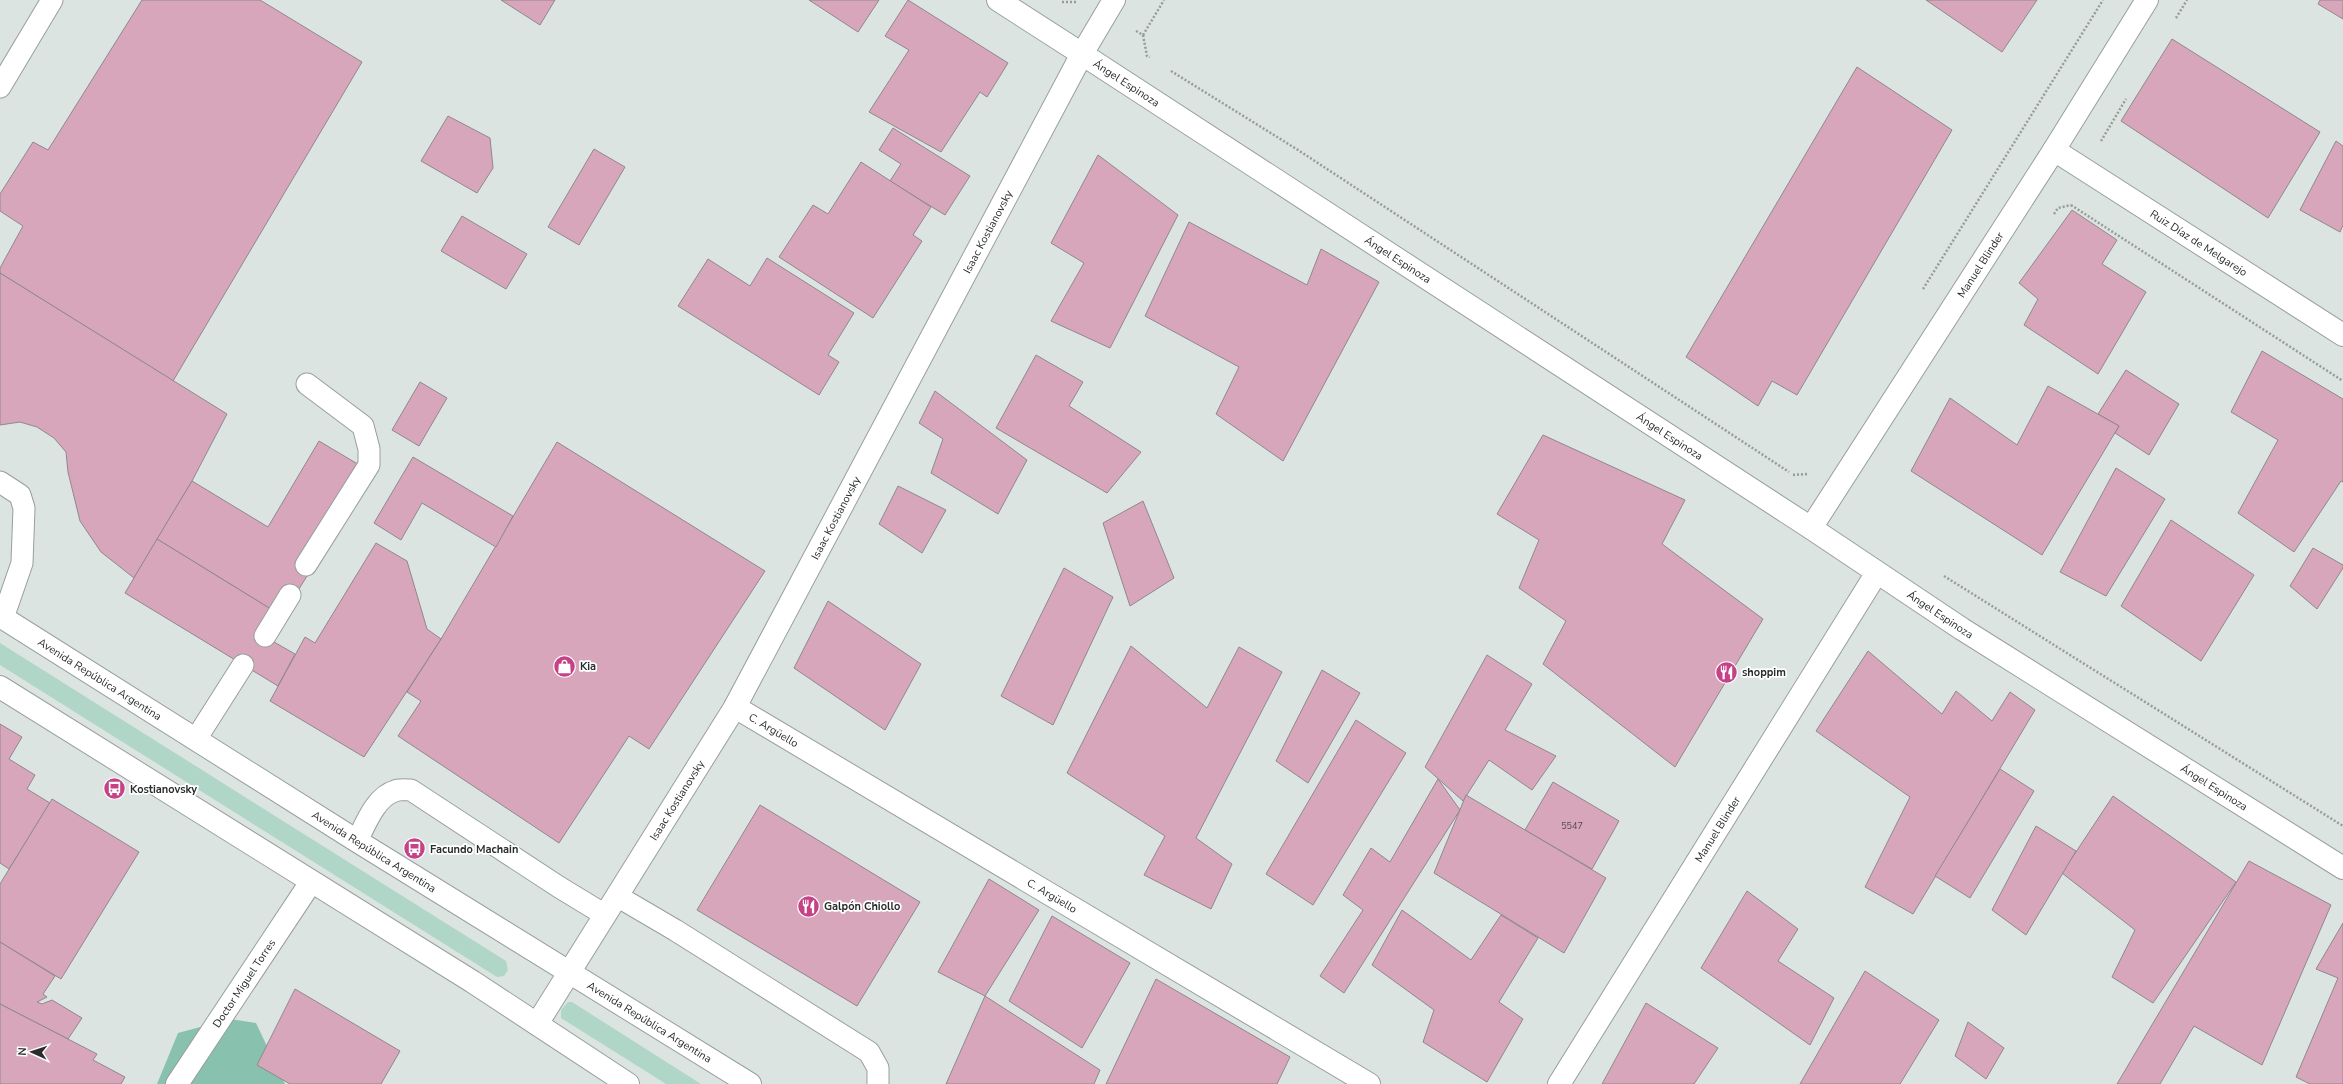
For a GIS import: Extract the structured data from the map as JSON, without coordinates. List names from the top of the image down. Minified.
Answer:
{"streets":{"main road":["Ángel Espinoza","Isaac Kostianovsky","Ruiz Díaz de Melgarejo","Manuel Blinder","Avenida República Argentina","C. Argüello","Doctor Miguel Torres"]},"crossings":[["Ángel Espinoza","Isaac Kostianovsky"],["Ángel Espinoza","Manuel Blinder"],["Isaac Kostianovsky","Avenida República Argentina"],["Isaac Kostianovsky","C. Argüello"],["Ruiz Díaz de Melgarejo","Manuel Blinder"]],"places":{"shop":["Kia"],"restaurant":["shoppim","Galpón Chiollo"],"bus stop":["Kostianovsky","Facundo Machain"]},"house_numbers":["5547"],"north":"left"}
